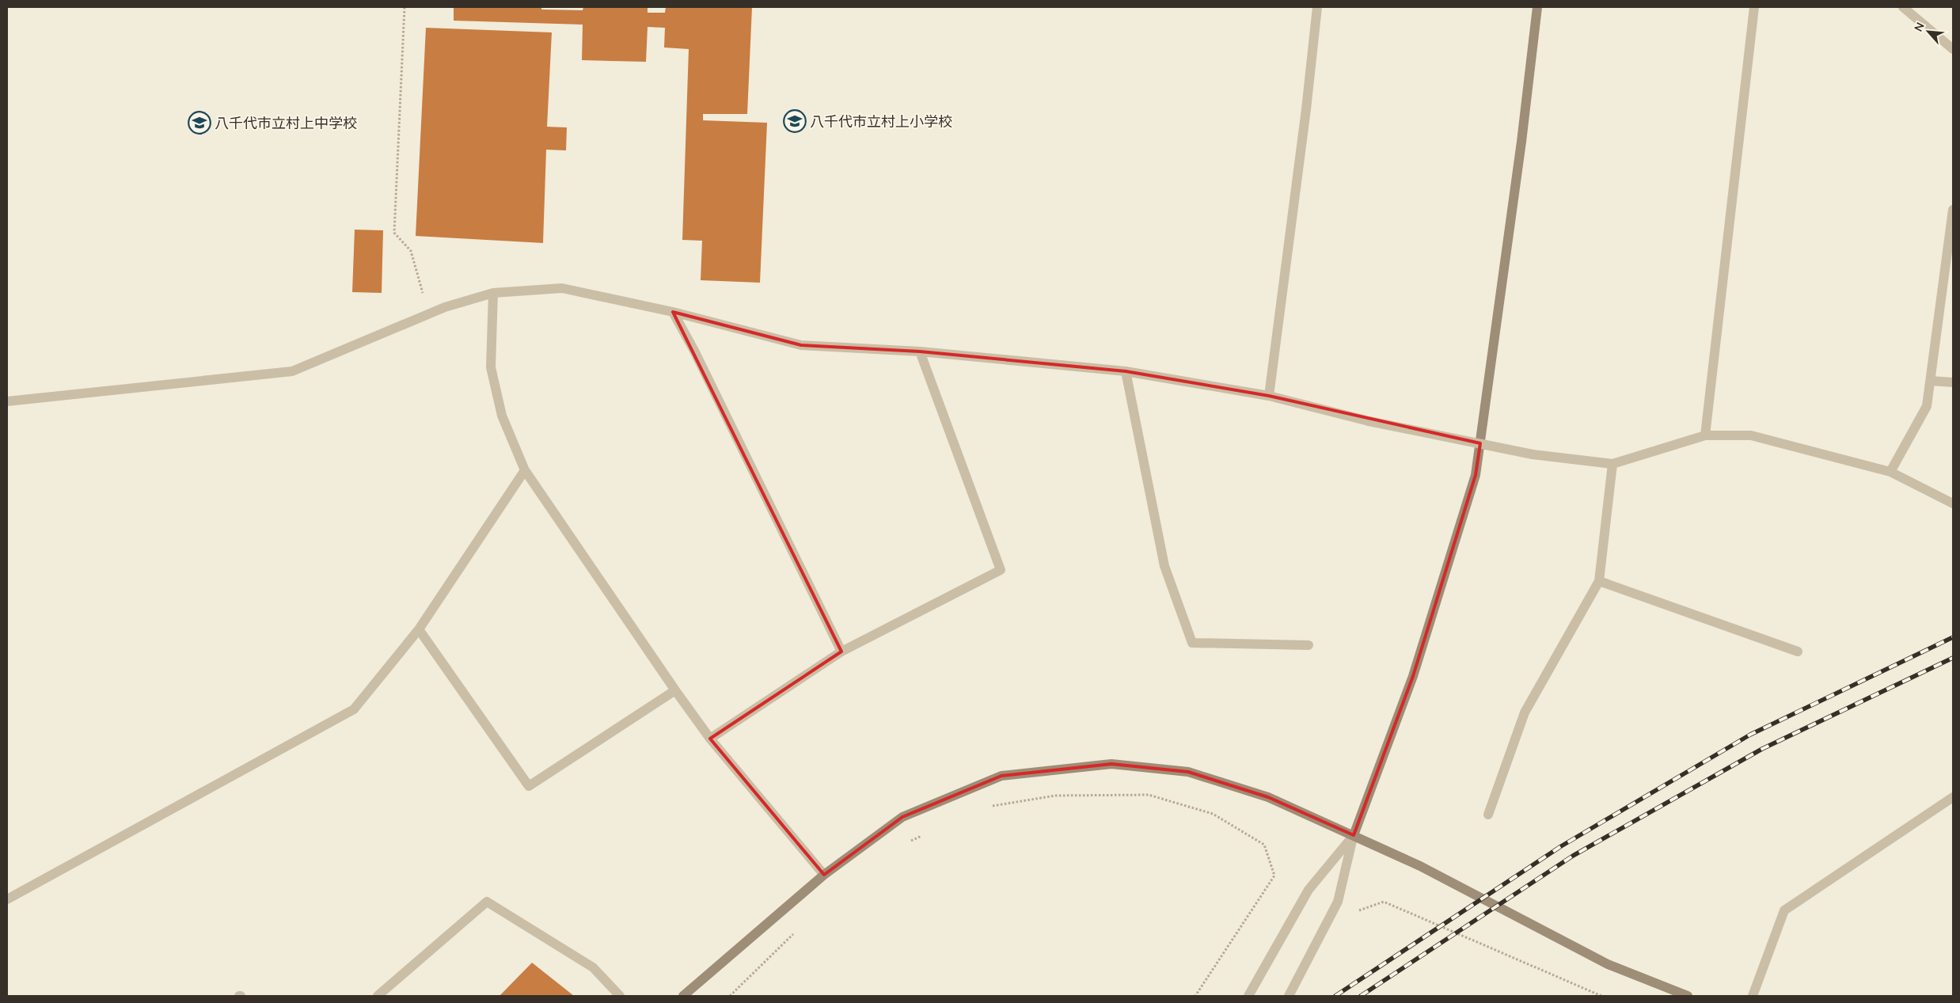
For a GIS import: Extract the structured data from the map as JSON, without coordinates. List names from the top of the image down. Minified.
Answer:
{"places":{"school or university":["八千代市立村上小学校","八千代市立村上中学校"]},"north":"top left"}
